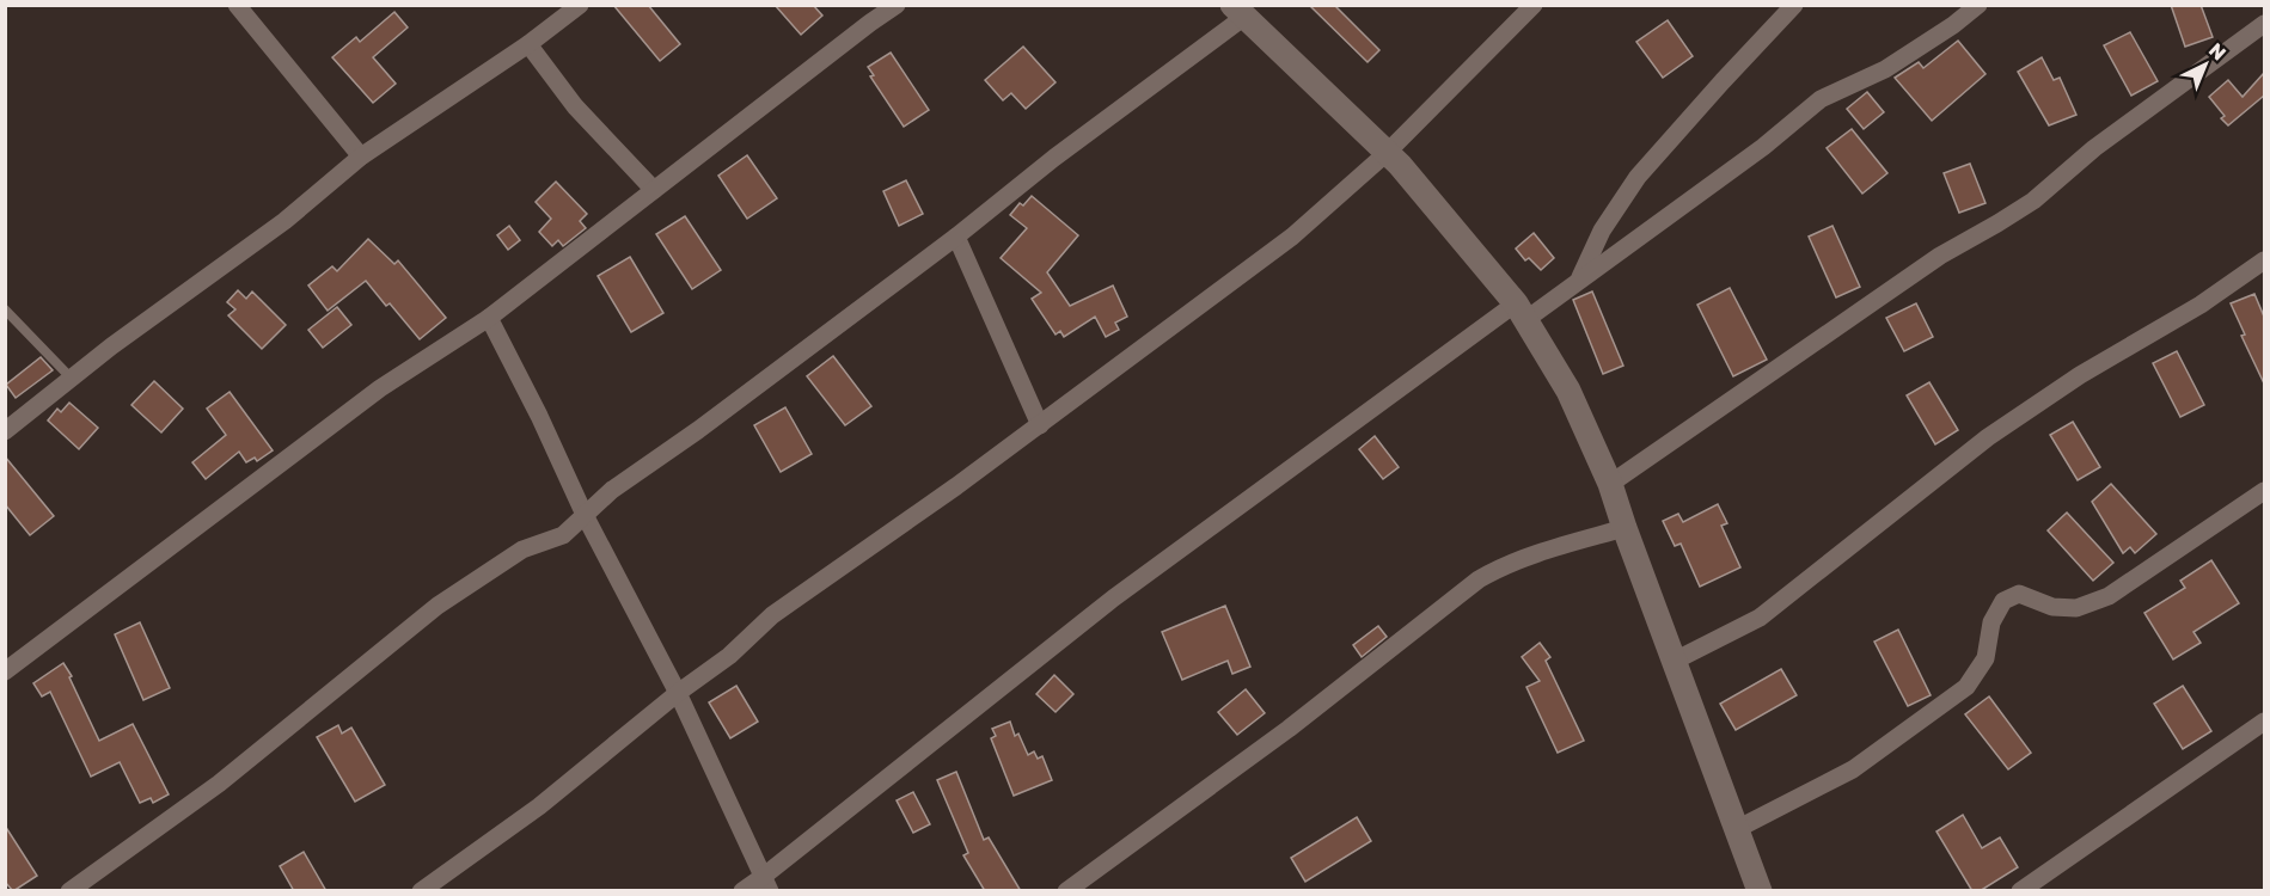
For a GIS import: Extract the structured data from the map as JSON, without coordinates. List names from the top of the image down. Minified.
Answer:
{"north":"top right"}
